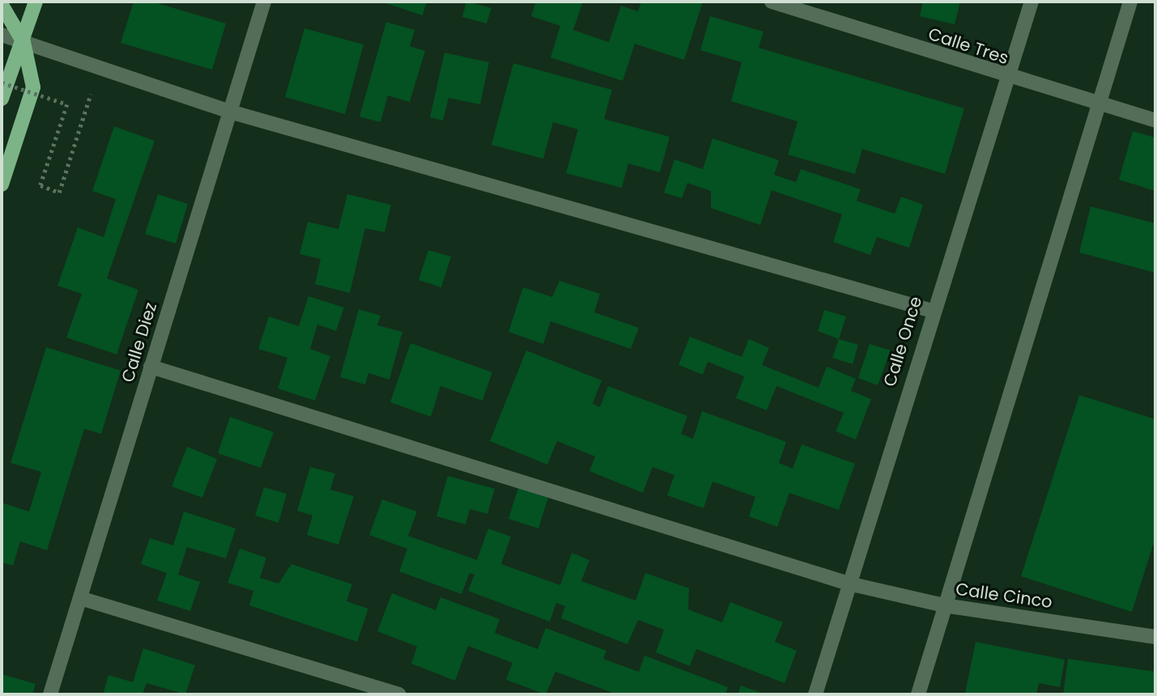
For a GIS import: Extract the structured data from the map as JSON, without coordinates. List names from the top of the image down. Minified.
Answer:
{"streets":{"street":["Calle Tres","Calle Once","Calle Diez","Calle Cinco"]},"crossings":[["Calle Tres","Calle Once"],["Calle Once","Calle Cinco"],["Calle Diez","Calle Cinco"]]}
